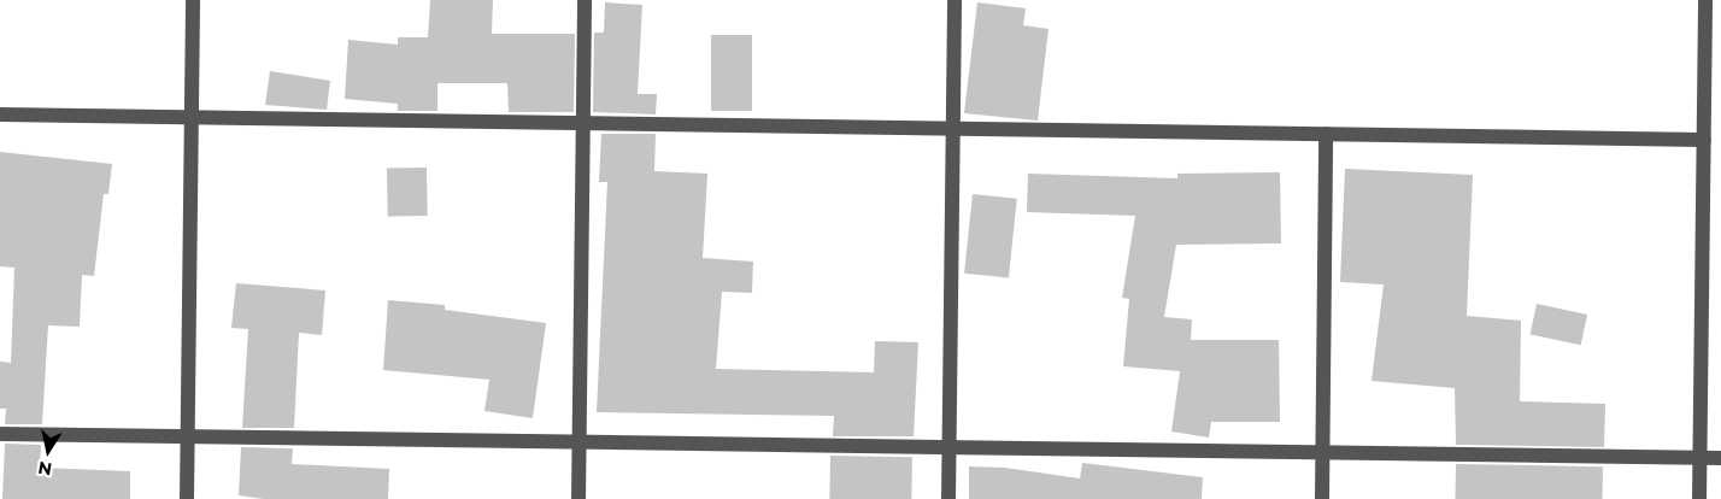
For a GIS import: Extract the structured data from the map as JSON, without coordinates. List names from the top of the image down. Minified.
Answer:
{"north":"bottom"}
